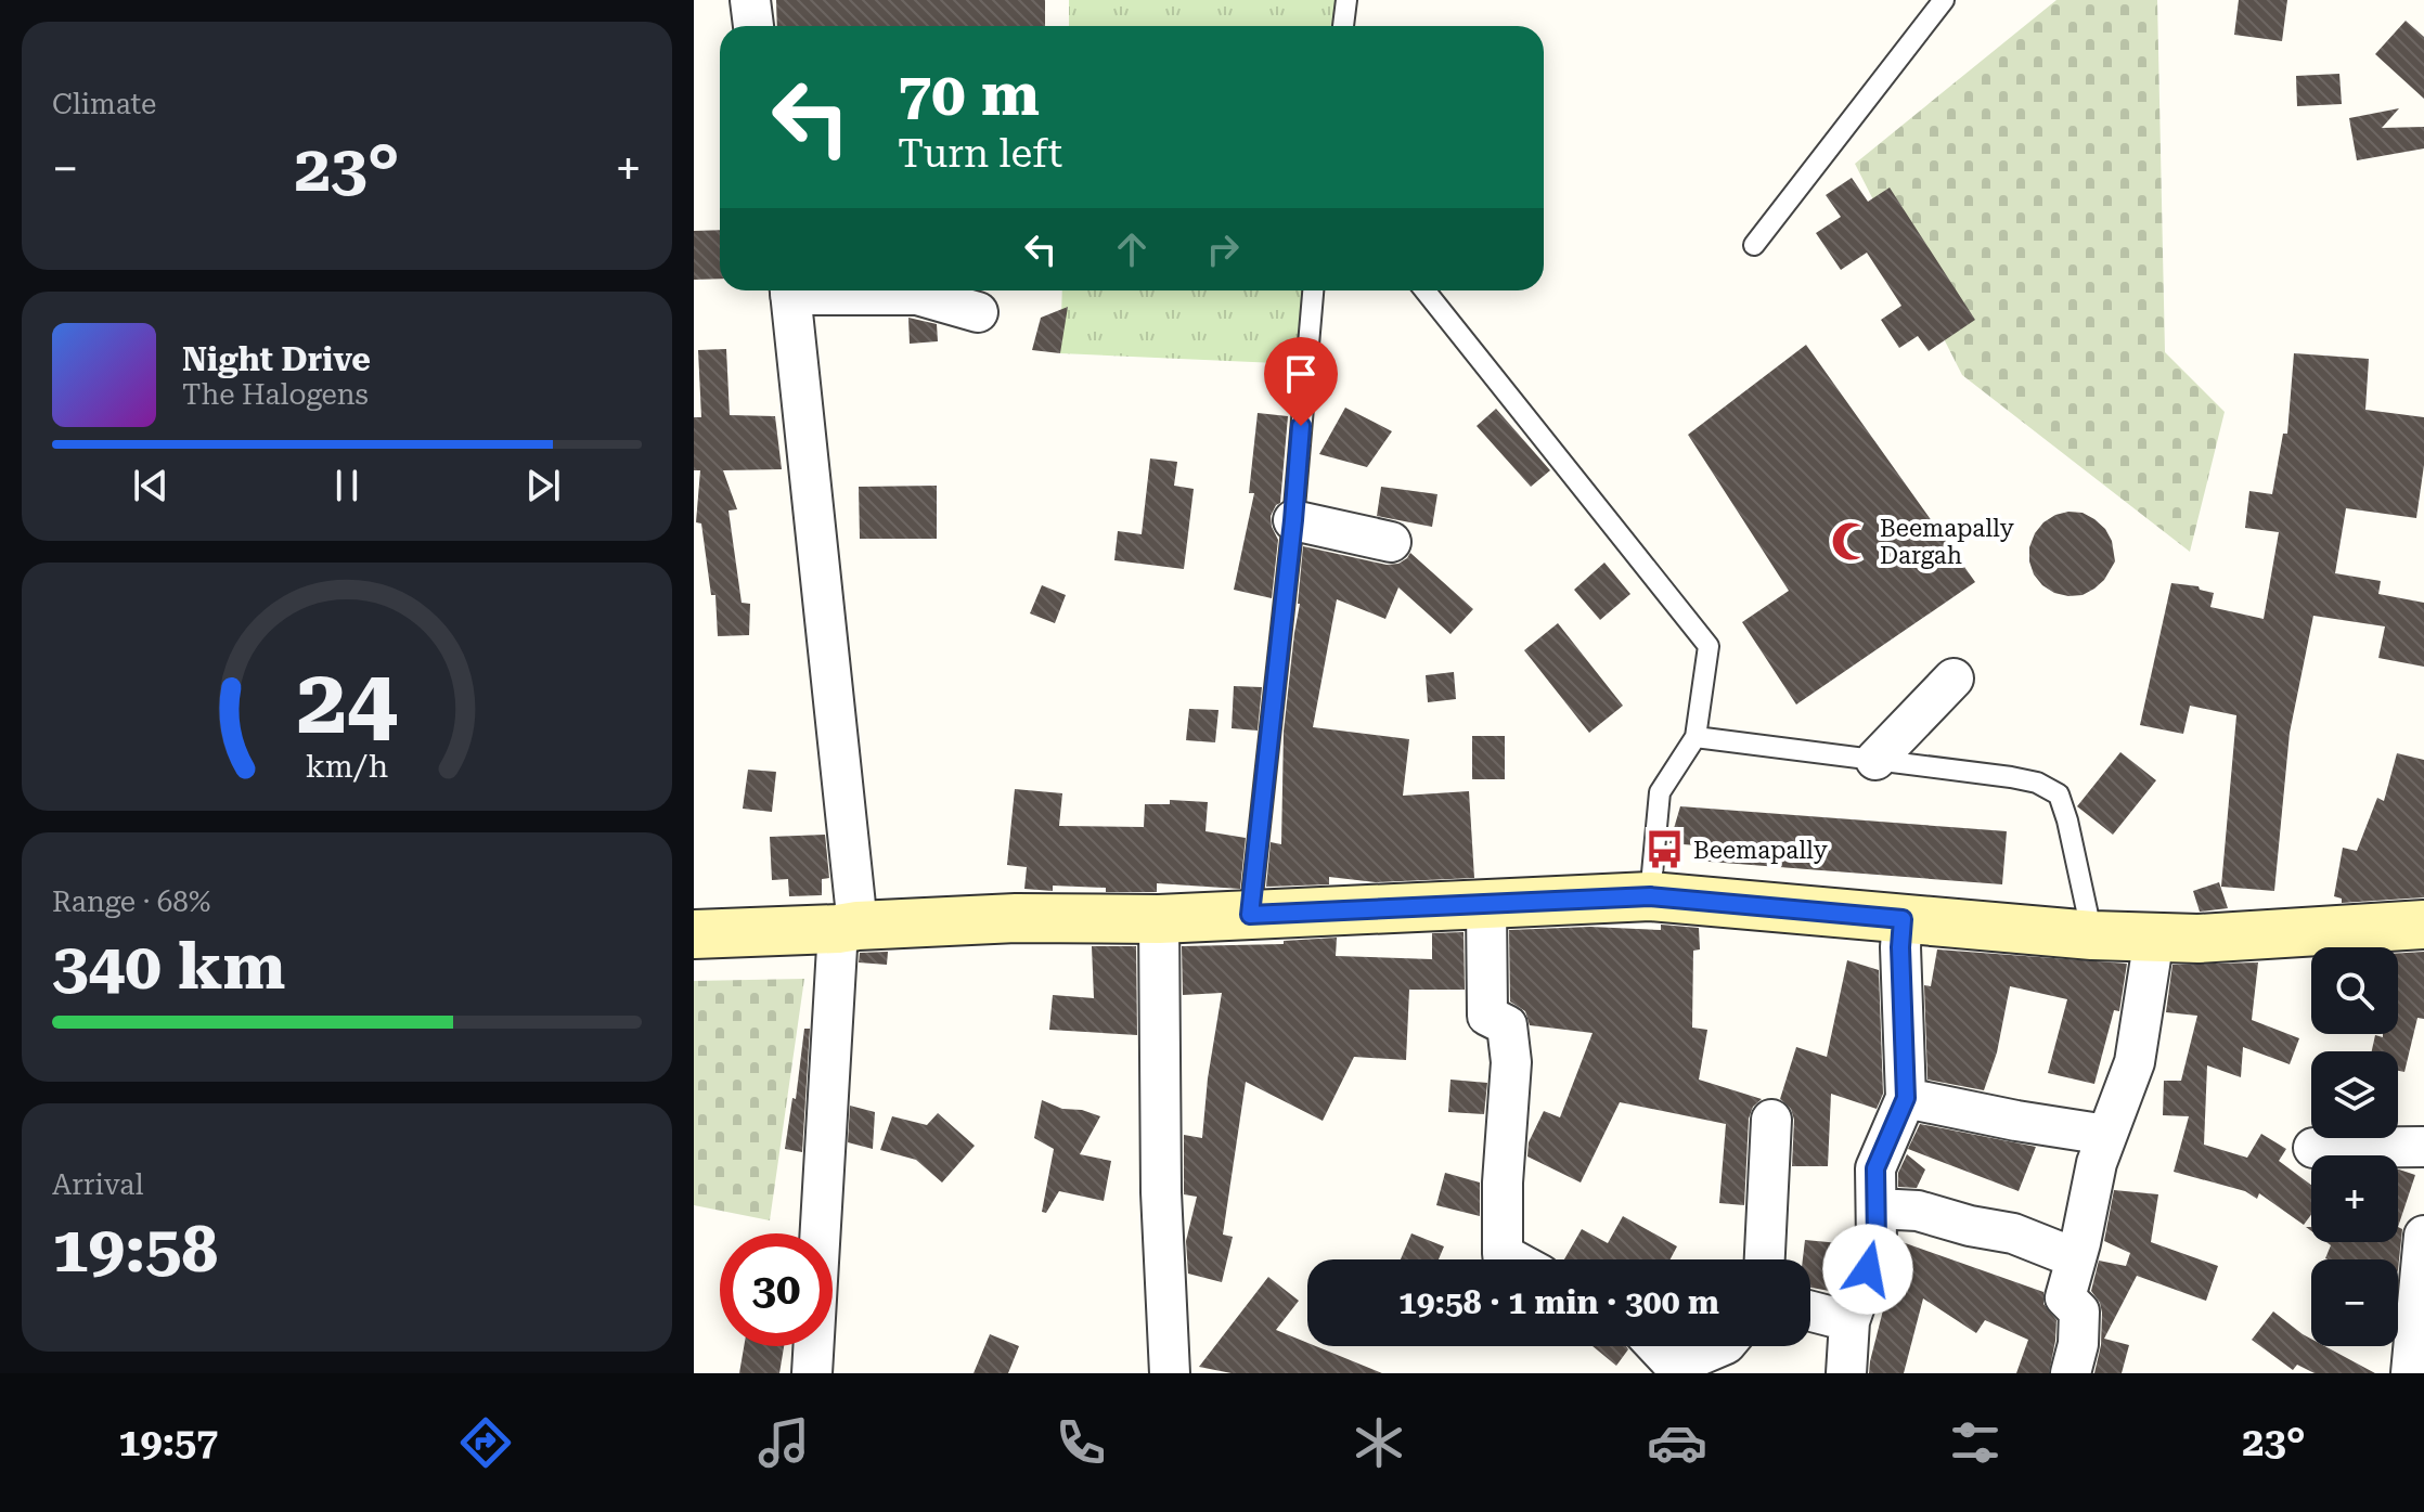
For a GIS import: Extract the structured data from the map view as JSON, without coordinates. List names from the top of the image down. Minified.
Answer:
{"places":{"mosque":["Beemapally Dargah"],"bus stop":["Beemapally"]},"page":{"tile":["Climate",["Range · 68%","340 km"],["Arrival","19:58"]],"turn":["70 m","Turn left"],"heat":["−","23°","+"],"song":["Night Drive","The Halogens"],"map_buttons":["+","−"],"limit":"30","trip":"19:58 · 1 min · 300 m","tabs":["19:57","23°"],"gauge":["24","km/h"]}}
